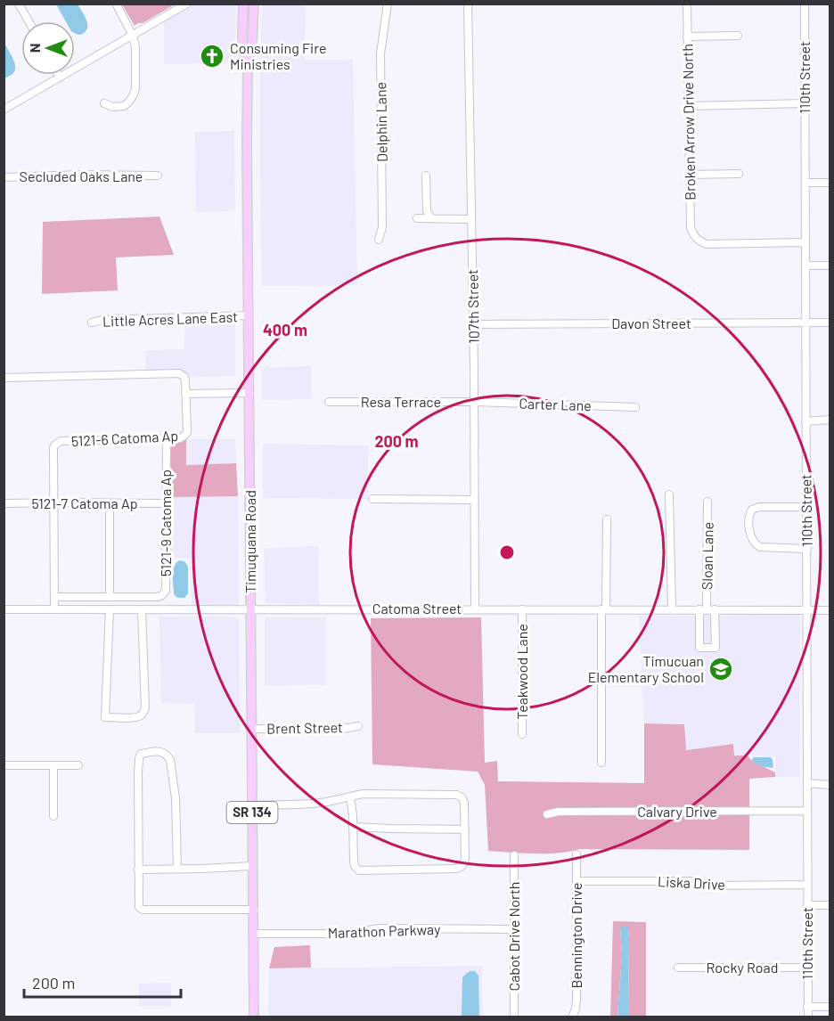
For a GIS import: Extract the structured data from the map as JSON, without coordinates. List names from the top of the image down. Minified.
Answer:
{"streets":{"main road":["Timuquana Road","SR 134"],"street":["110th Street","Delphin Lane","Broken Arrow Drive North","Secluded Oaks Lane","107th Street","Little Acres Lane East","Davon Street","Resa Terrace","Carter Lane","5121-6 Catoma Ap","5121-7 Catoma Ap","5121-9 Catoma Ap","Sloan Lane","Catoma Street","Teakwood Lane","Brent Street","Calvary Drive","Liska Drive","Marathon Parkway","Bennington Drive","Cabot Drive North","Rocky Road"]},"crossings":[["110th Street","Broken Arrow Drive North"],["110th Street","Davon Street"],["110th Street","Catoma Street"],["110th Street","Calvary Drive"],["110th Street","Liska Drive"],["110th Street","Rocky Road"],["107th Street","Davon Street"],["107th Street","Resa Terrace"],["107th Street","Carter Lane"],["107th Street","Catoma Street"],["Little Acres Lane East","Timuquana Road"],["Resa Terrace","Carter Lane"],["5121-6 Catoma Ap","5121-7 Catoma Ap"],["5121-6 Catoma Ap","5121-9 Catoma Ap"],["5121-6 Catoma Ap","Catoma Street"],["5121-7 Catoma Ap","5121-9 Catoma Ap"],["Timuquana Road","Catoma Street"],["Timuquana Road","Brent Street"],["Timuquana Road","Marathon Parkway"],["Sloan Lane","Catoma Street"],["Catoma Street","Teakwood Lane"],["Liska Drive","Bennington Drive"],["Marathon Parkway","Cabot Drive North"]],"places":{"church":["Consuming Fire Ministries"],"school or university":["Timucuan Elementary School"]},"scale_bar":"200 m","north":"left","rings":["400 m","200 m"]}
